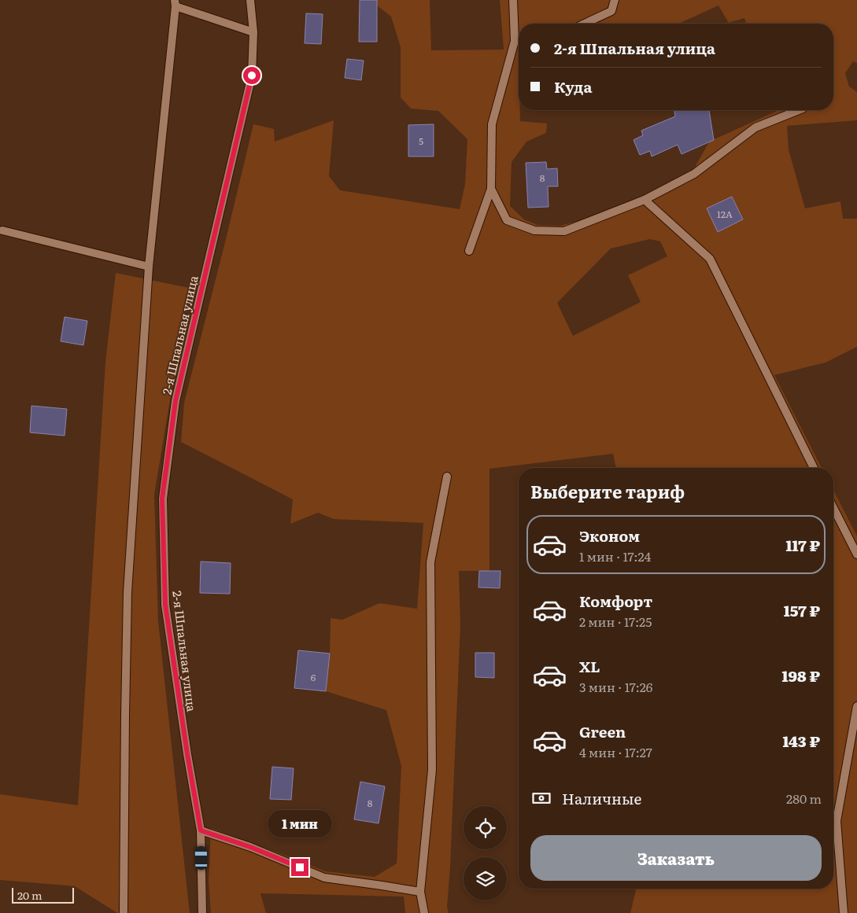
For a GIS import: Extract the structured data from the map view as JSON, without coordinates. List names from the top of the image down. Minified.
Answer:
{"streets":{"street":["2-я Шпальная улица"]},"house_numbers":["5","8","12А","6","8"],"scale_bar":"20 m","page":{"banner":["2-я Шпальная улица","Куда"],"heading":"Выберите тариф","list":[{"name":"Эконом","note":"1 мин · 17:24","value":"117 ₽"},{"name":"Комфорт","note":"2 мин · 17:25","value":"157 ₽"},{"name":"XL","note":"3 мин · 17:26","value":"198 ₽"},{"name":"Green","note":"4 мин · 17:27","value":"143 ₽"}],"pay":["Наличные","280 m"],"bubble":"1 мин","buttons":"Заказать","scale":"20 m"}}
